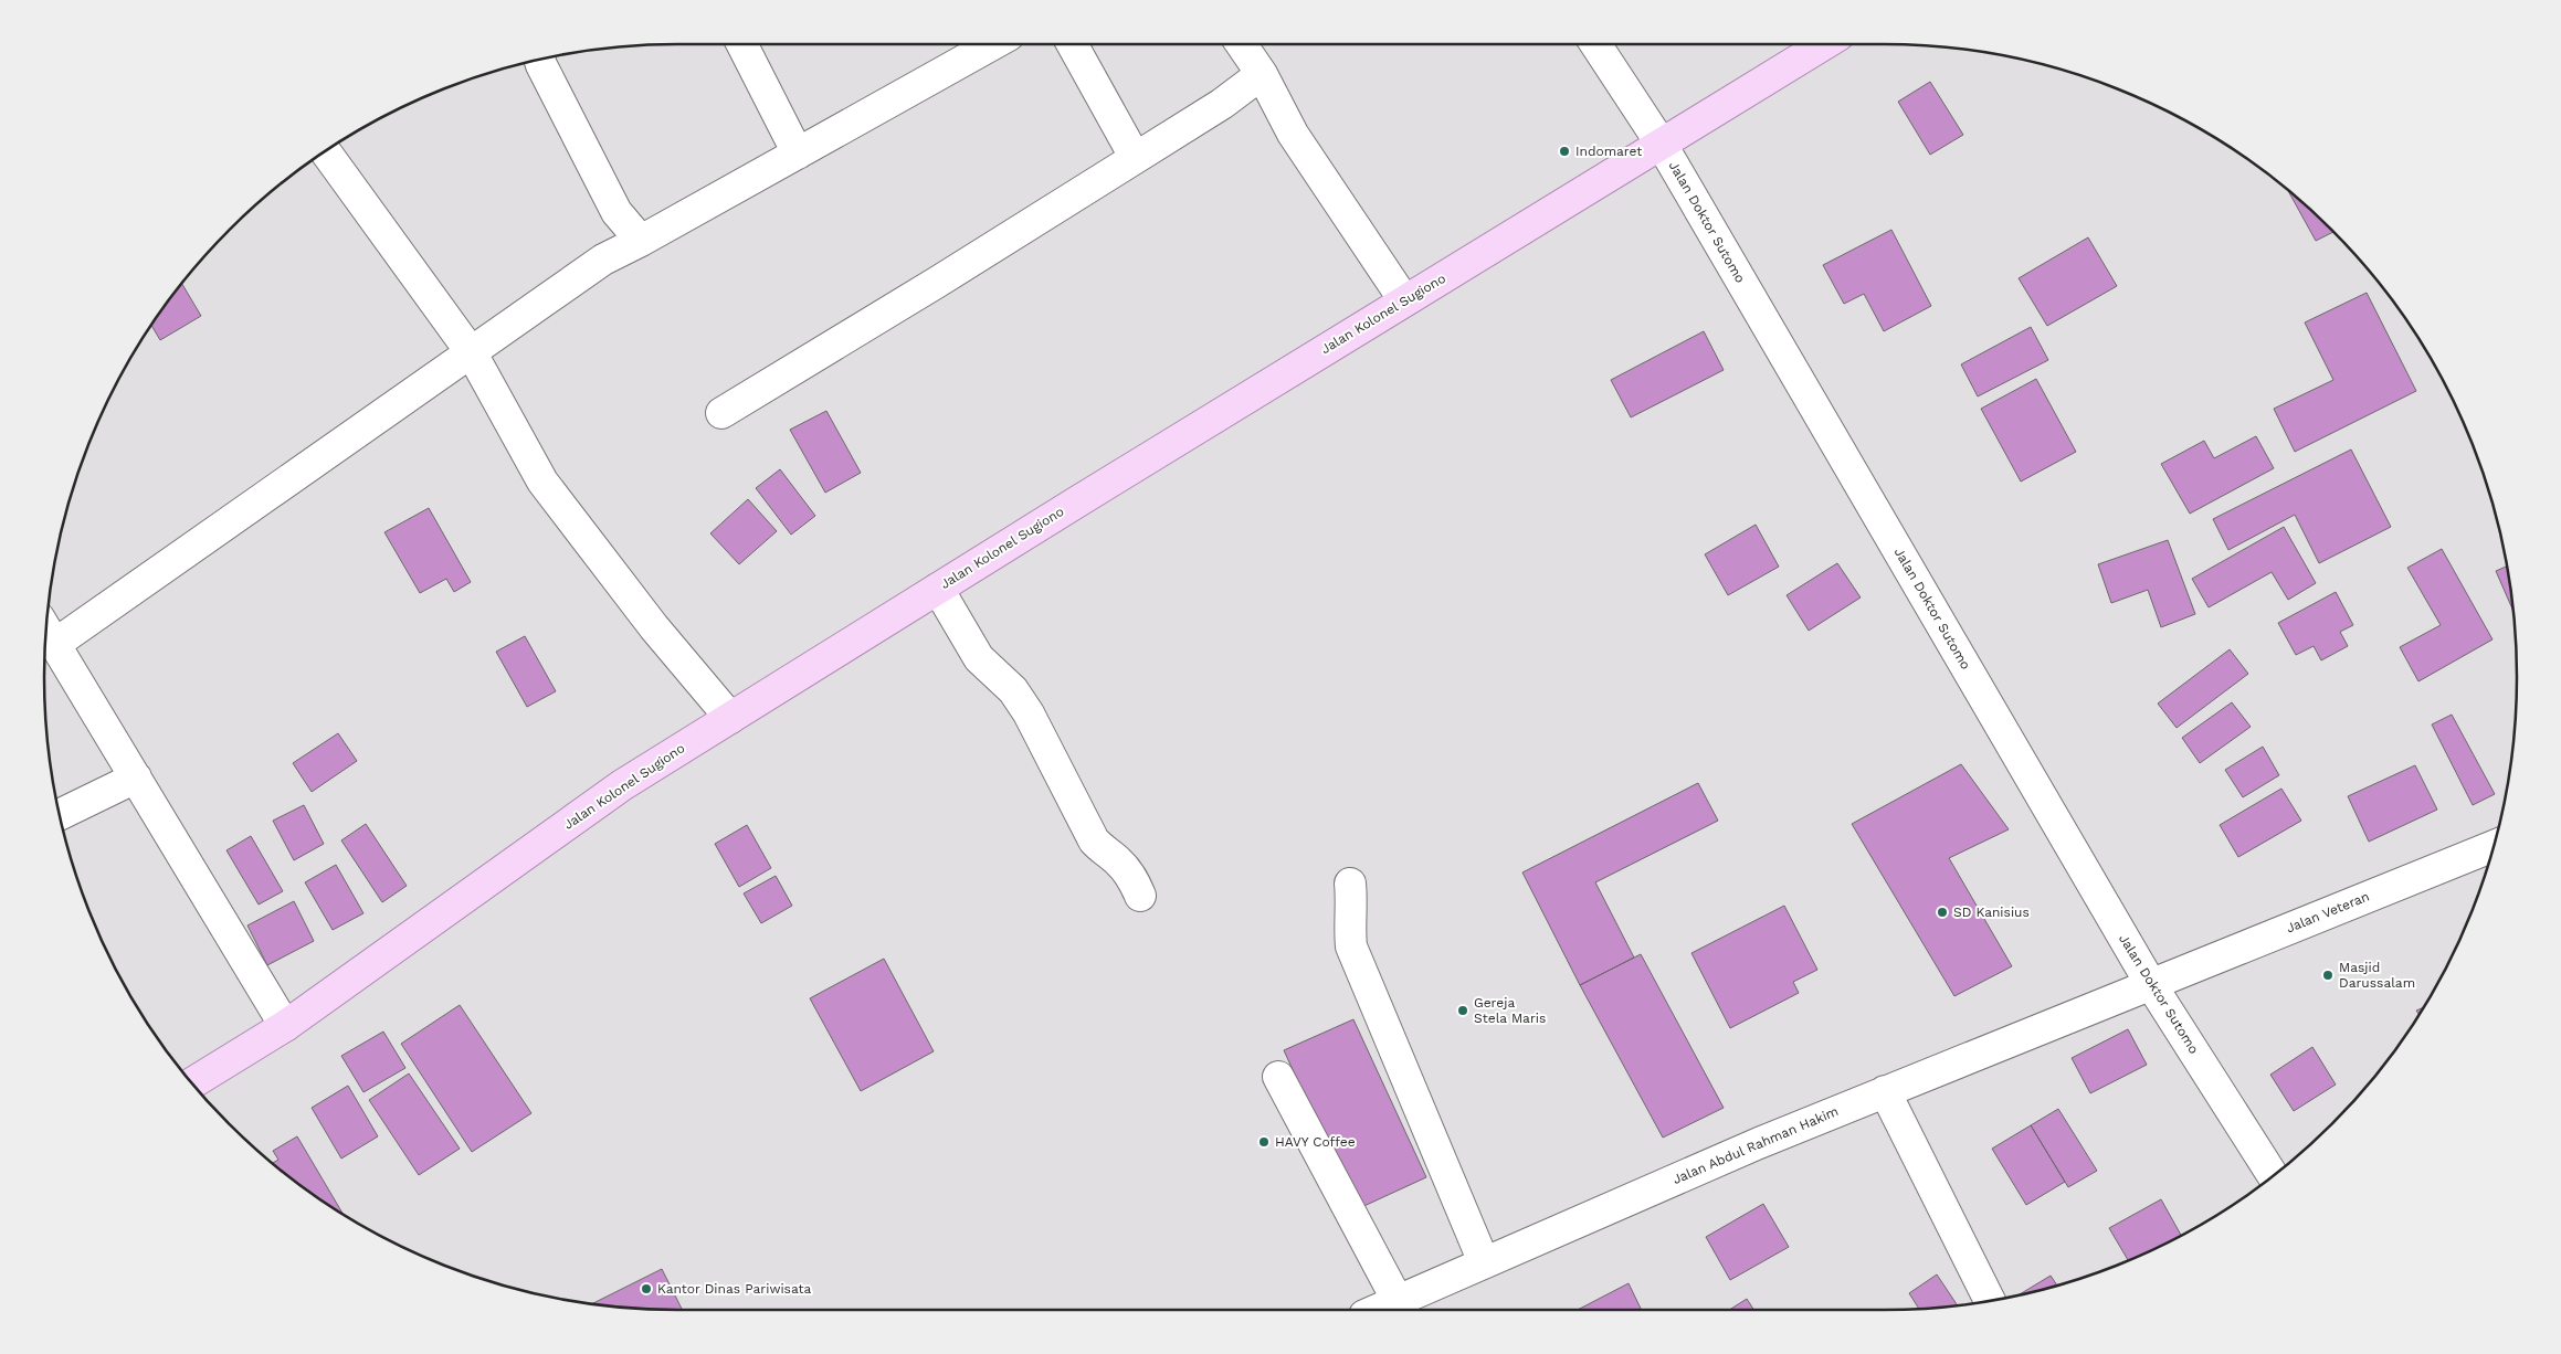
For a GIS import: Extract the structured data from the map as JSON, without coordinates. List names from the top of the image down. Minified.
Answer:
{"streets":{"main road":["Jalan Kolonel Sugiono"],"street":["Jalan Doktor Sutomo","Jalan Veteran","Jalan Abdul Rahman Hakim"]},"crossings":[["Jalan Doktor Sutomo","Jalan Kolonel Sugiono"],["Jalan Doktor Sutomo","Jalan Veteran"],["Jalan Doktor Sutomo","Jalan Abdul Rahman Hakim"],["Jalan Veteran","Jalan Abdul Rahman Hakim"]],"places":["Indomaret","SD Kanisius","Masjid Darussalam","Gereja Stela Maris","HAVY Coffee","Kantor Dinas Pariwisata"]}
